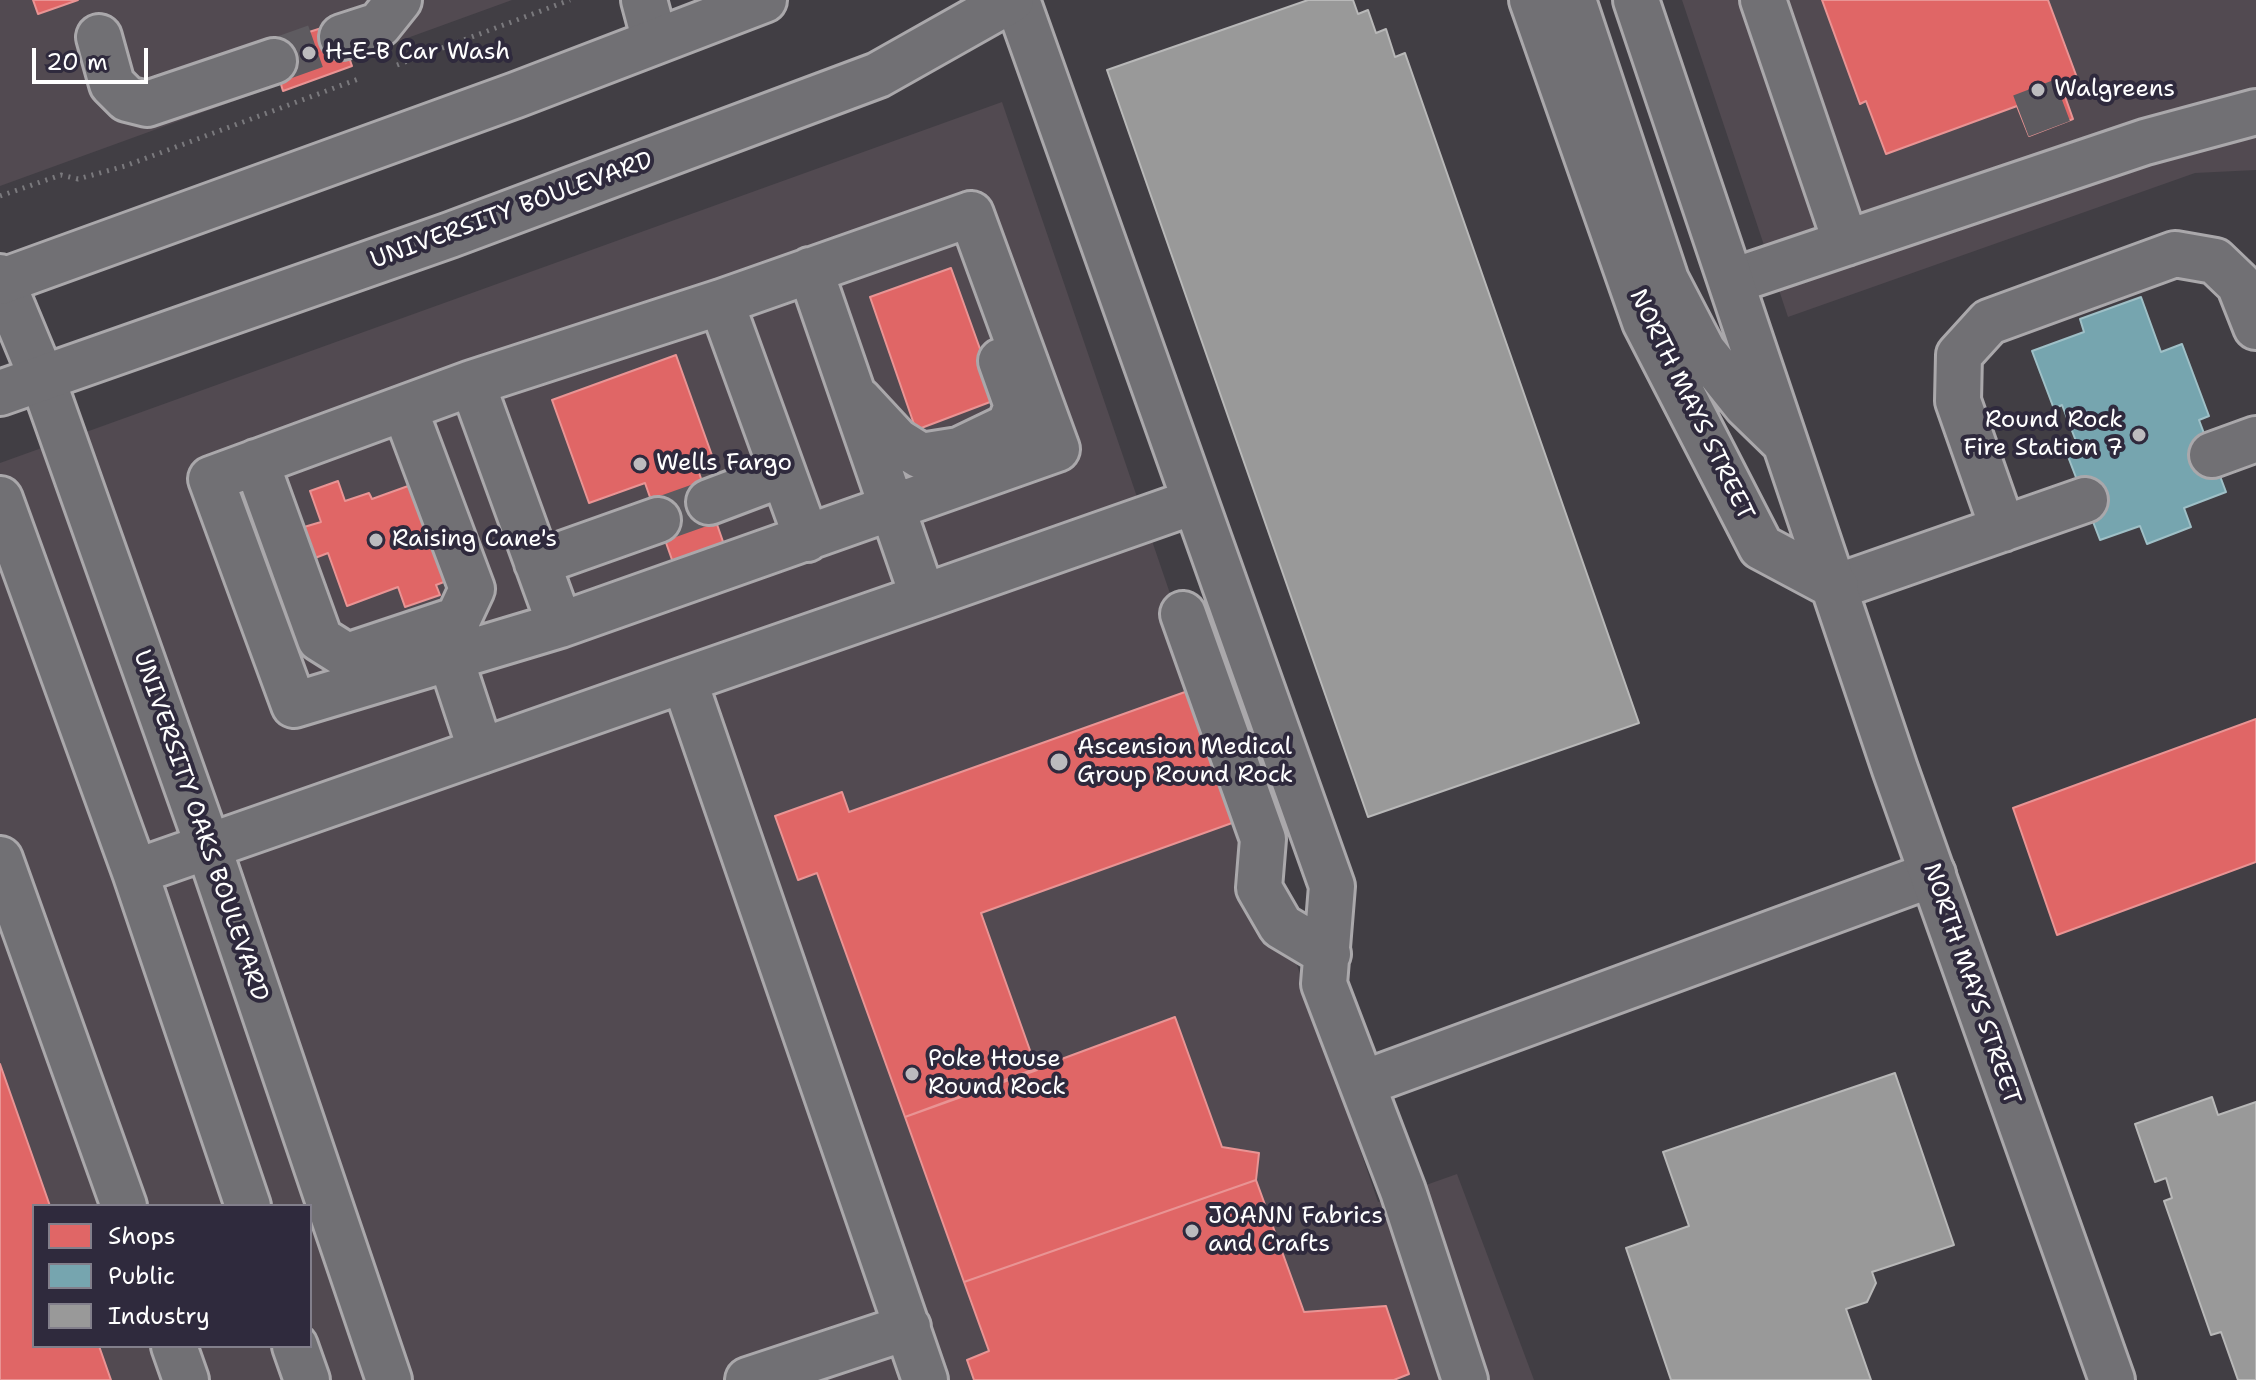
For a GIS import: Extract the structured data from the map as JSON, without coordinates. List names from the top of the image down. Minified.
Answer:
{"streets":{"main road":["UNIVERSITY BOULEVARD","NORTH MAYS STREET","UNIVERSITY OAKS BOULEVARD"]},"crossings":[["UNIVERSITY BOULEVARD","UNIVERSITY OAKS BOULEVARD"]],"places":["H-E-B Car Wash","Walgreens","Round Rock Fire Station 7","Wells Fargo","Raising Cane's","Ascension Medical Group Round Rock","Poke House Round Rock","JOANN Fabrics and Crafts"],"legend":["Shops","Public","Industry"],"scale_bar":"20 m"}
